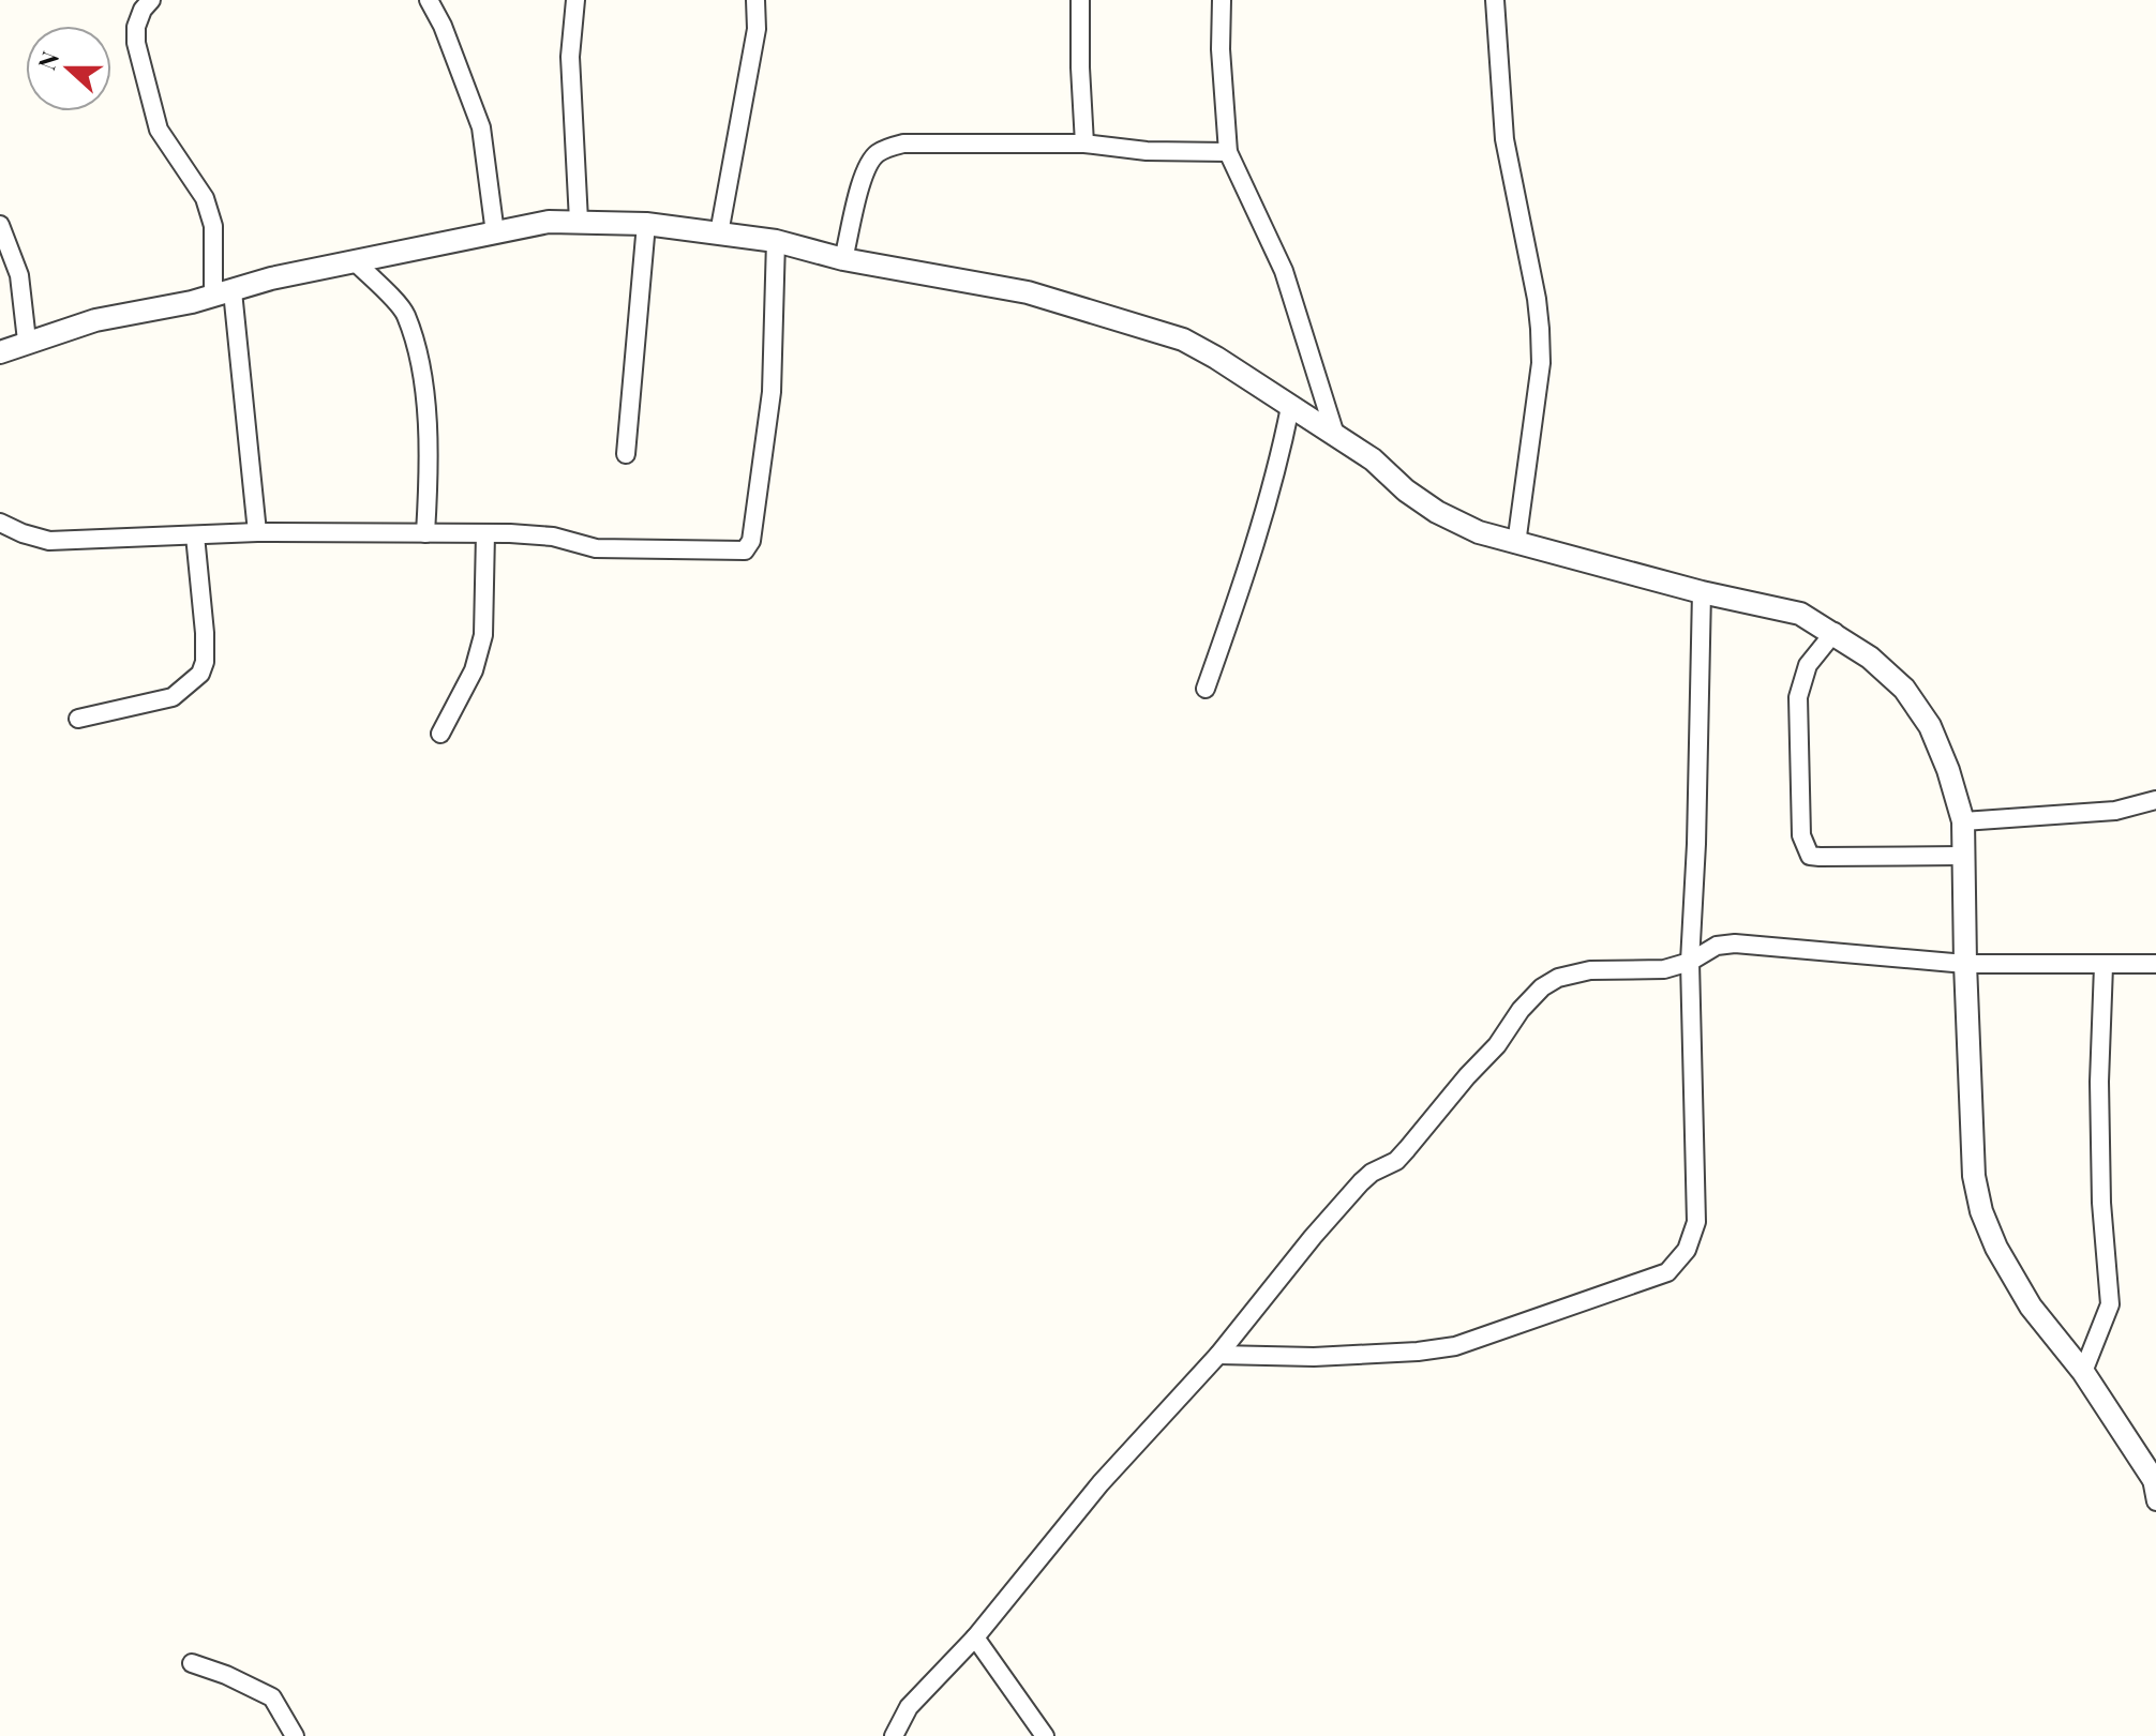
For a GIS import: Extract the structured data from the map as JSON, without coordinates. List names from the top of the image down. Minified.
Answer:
{"north":"left"}
